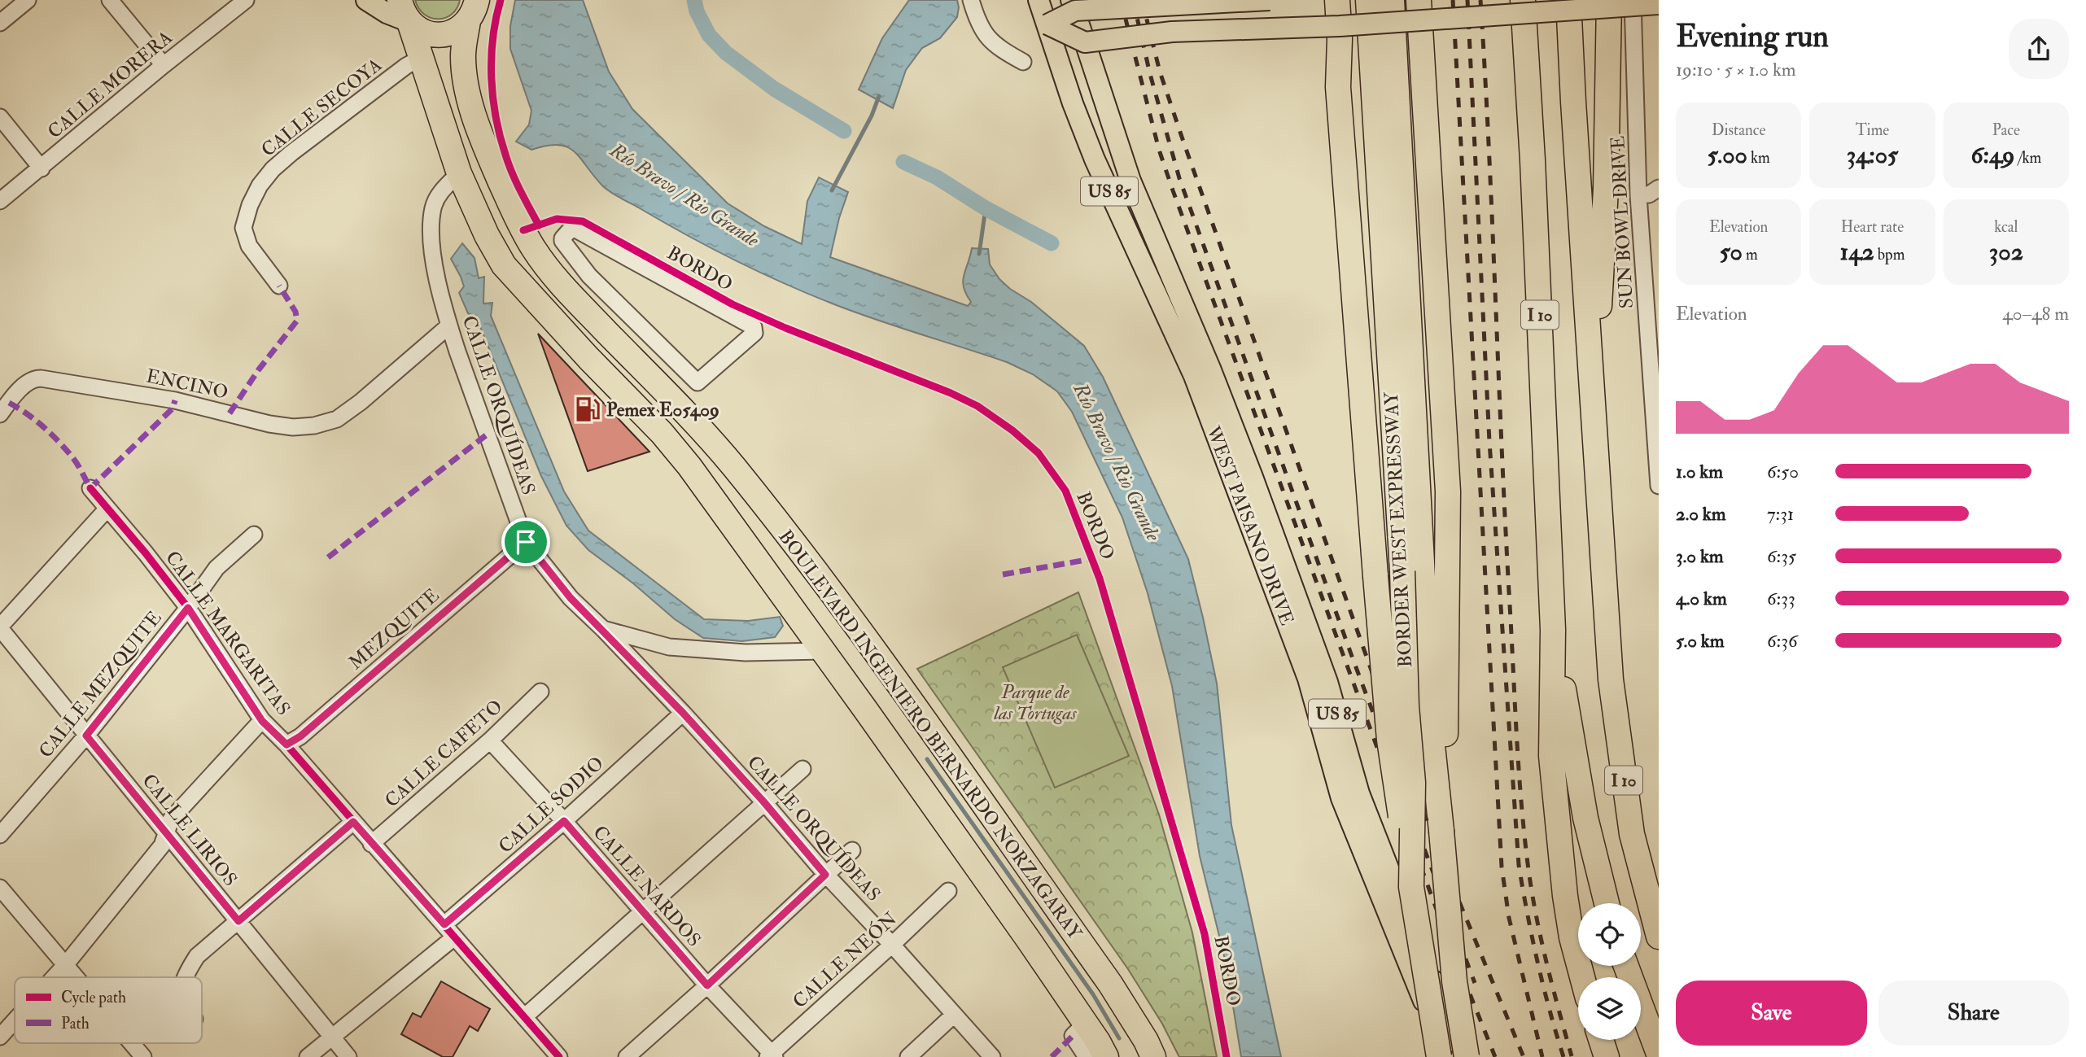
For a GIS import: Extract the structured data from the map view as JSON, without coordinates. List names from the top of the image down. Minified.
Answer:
{"streets":{"highway":["I 10","BORDER WEST EXPRESSWAY","BOULEVARD INGENIERO BERNARDO NORZAGARAY"],"main road":["US 85","WEST PAISANO DRIVE"],"street":["CALLE MORERA","CALLE SECOYA","SUN BOWL DRIVE","ENCINO","CALLE ORQUÍDEAS","MEZQUITE","CALLE MARGARITAS","CALLE MEZQUITE","CALLE CAFETO","CALLE SODIO","CALLE LIRIOS","CALLE NARDOS","CALLE NEÓN"],"cycle path":["BORDO"]},"crossings":[["CALLE SECOYA","BOULEVARD INGENIERO BERNARDO NORZAGARAY"],["ENCINO","CALLE ORQUÍDEAS"],["CALLE ORQUÍDEAS","MEZQUITE"],["CALLE ORQUÍDEAS","BOULEVARD INGENIERO BERNARDO NORZAGARAY"],["CALLE ORQUÍDEAS","CALLE SODIO"],["CALLE ORQUÍDEAS","CALLE NEÓN"],["WEST PAISANO DRIVE","BORDER WEST EXPRESSWAY"],["MEZQUITE","CALLE MARGARITAS"],["CALLE MARGARITAS","CALLE MEZQUITE"],["CALLE MARGARITAS","CALLE CAFETO"],["CALLE MARGARITAS","CALLE SODIO"],["CALLE MEZQUITE","CALLE LIRIOS"],["CALLE CAFETO","CALLE NARDOS"],["CALLE SODIO","CALLE NARDOS"],["CALLE NARDOS","CALLE NEÓN"]],"water":["Río Bravo / Rio Grande"],"parks":["Parque de las Tortugas"],"places":{"fuel station":["Pemex E05409"]},"legend":["Cycle path","Path"],"page":{"heading":["Evening run","19:10 · 5 × 1.0 km"],"stats":[["Distance","5.00 km"],["Time","34:05"],["Pace","6:49 /km"],["Elevation","50 m"],["Heart rate","142 bpm"],["kcal","302"]],"chart":["Elevation","40–48 m"],"list":[{"name":"1.0 km","note":"6:50"},{"name":"2.0 km","note":"7:31"},{"name":"3.0 km","note":"6:35"},{"name":"4.0 km","note":"6:33"},{"name":"5.0 km","note":"6:36"}],"buttons":["Save","Share"]}}
